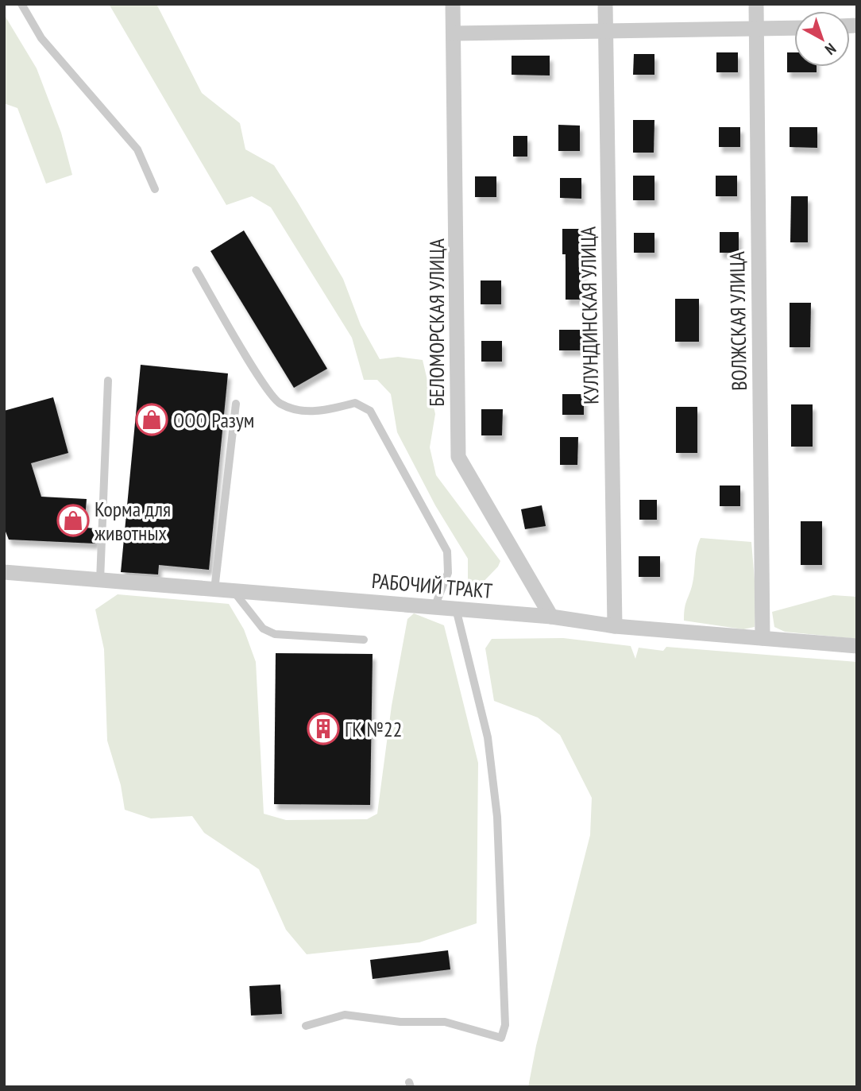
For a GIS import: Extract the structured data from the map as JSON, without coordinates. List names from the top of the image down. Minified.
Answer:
{"streets":{"street":["КУЛУНДИНСКАЯ УЛИЦА","ВОЛЖСКАЯ УЛИЦА","БЕЛОМОРСКАЯ УЛИЦА","РАБОЧИЙ ТРАКТ"]},"crossings":[["КУЛУНДИНСКАЯ УЛИЦА","РАБОЧИЙ ТРАКТ"],["ВОЛЖСКАЯ УЛИЦА","РАБОЧИЙ ТРАКТ"],["БЕЛОМОРСКАЯ УЛИЦА","РАБОЧИЙ ТРАКТ"]],"places":{"shop":["ООО Разум","Корма для животных"],"building":["ГК №22"]},"north":"bottom right"}
